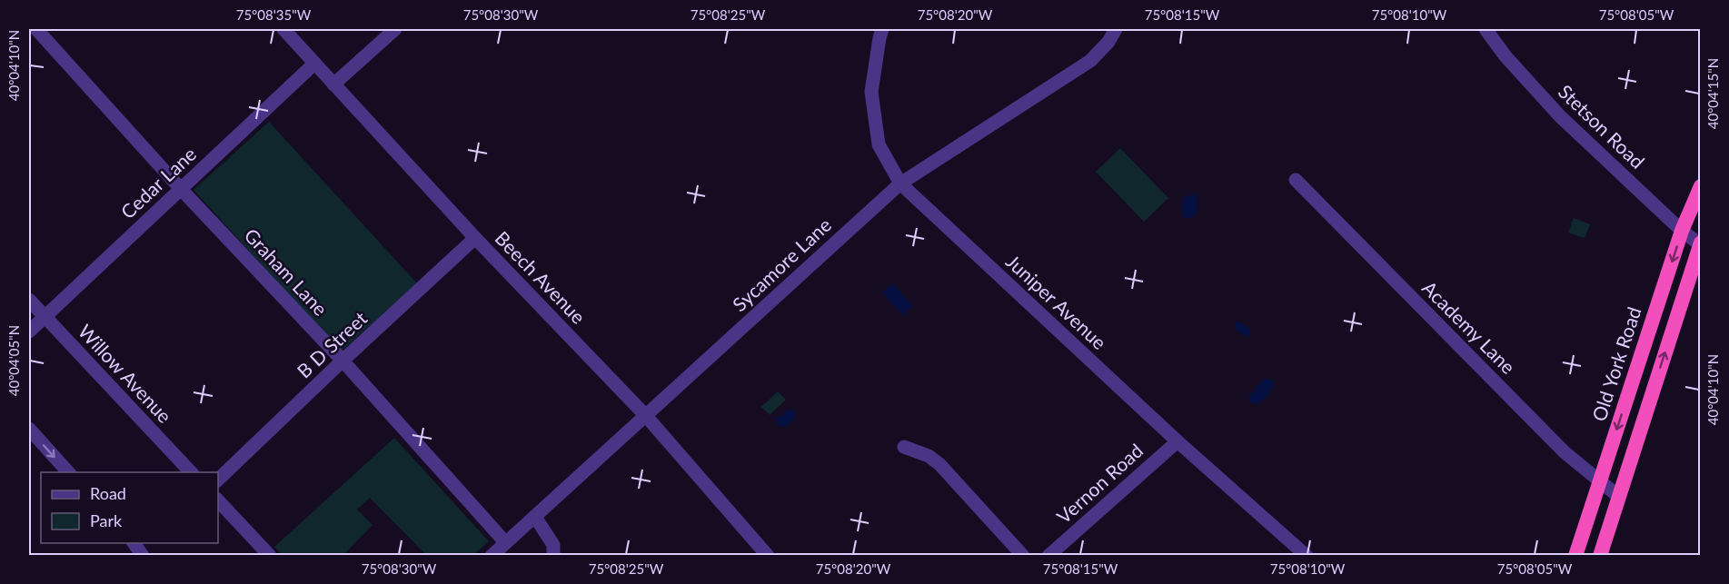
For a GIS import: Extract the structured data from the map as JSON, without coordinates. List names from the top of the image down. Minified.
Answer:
{"streets":{"highway":["Old York Road"],"street":["Stetson Road","Cedar Lane","Sycamore Lane","Graham Lane","Beech Avenue","Juniper Avenue","Academy Lane","B D Street","Willow Avenue","Vernon Road"]},"crossings":[["Stetson Road","Old York Road"],["Cedar Lane","Graham Lane"],["Cedar Lane","Beech Avenue"],["Cedar Lane","Willow Avenue"],["Sycamore Lane","Graham Lane"],["Sycamore Lane","Beech Avenue"],["Sycamore Lane","Juniper Avenue"],["Graham Lane","B D Street"],["Beech Avenue","B D Street"],["Juniper Avenue","Vernon Road"],["Academy Lane","Old York Road"]],"legend":["Road","Park"],"coordinates":["75°08'35\"W","75°08'30\"W","75°08'25\"W","75°08'20\"W","75°08'15\"W","75°08'10\"W","75°08'05\"W","40°04'10\"N","40°04'15\"N","40°04'05\"N"]}
